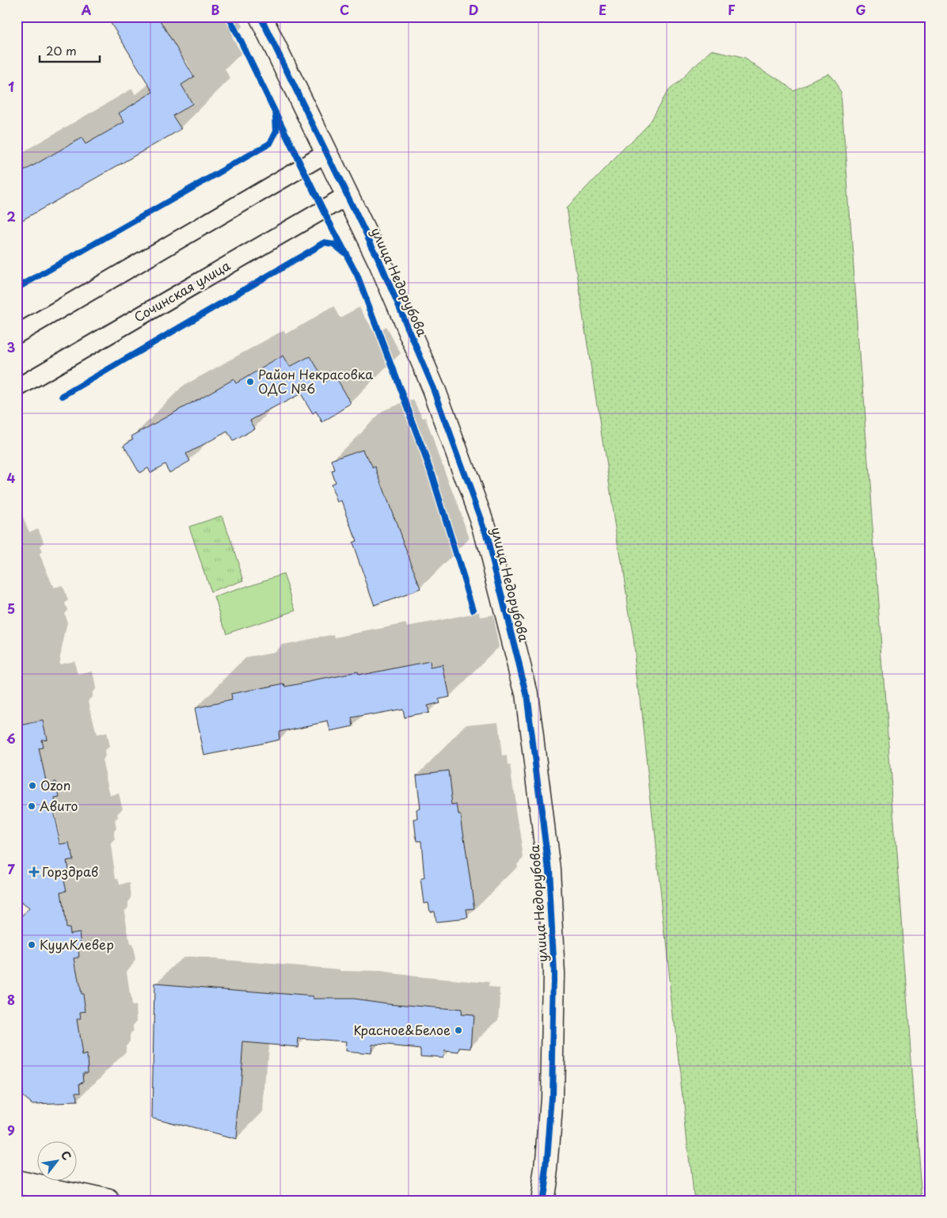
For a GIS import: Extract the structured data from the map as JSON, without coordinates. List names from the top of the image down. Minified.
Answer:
{"streets":{"street":["улица Недорубова","Сочинская улица"]},"crossings":[["улица Недорубова","Сочинская улица"]],"places":{"other":["Район Некрасовка ОДС №6","Ozon","Авито","КуулКлевер","Красное&Белое"],"health":["Горздрав"]},"scale_bar":"20 m","north":"top right","grid":{"columns":["A","B","C","D","E","F","G"],"rows":["1","2","3","4","5","6","7","8","9"]}}
